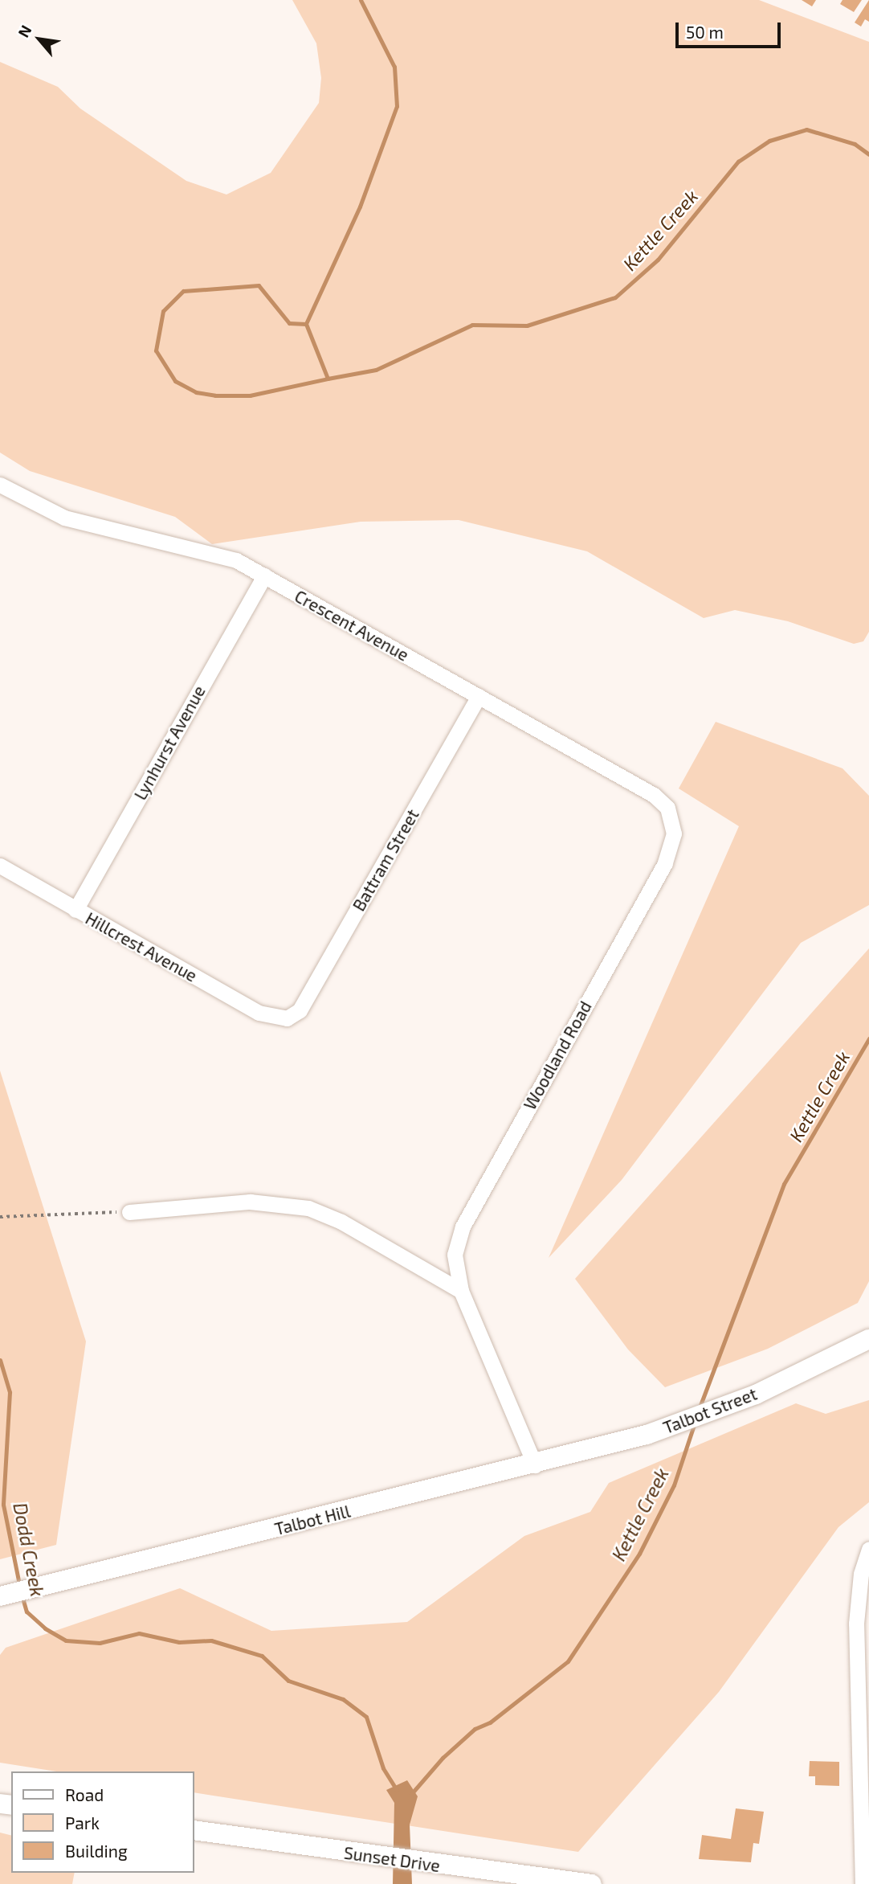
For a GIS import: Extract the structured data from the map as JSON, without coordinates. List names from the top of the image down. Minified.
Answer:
{"streets":{"main road":["Talbot Street","Talbot Hill","Sunset Drive"],"street":["Crescent Avenue","Lynhurst Avenue","Battram Street","Hillcrest Avenue","Woodland Road"]},"crossings":[["Crescent Avenue","Lynhurst Avenue"],["Crescent Avenue","Battram Street"],["Crescent Avenue","Woodland Road"],["Lynhurst Avenue","Hillcrest Avenue"],["Battram Street","Hillcrest Avenue"],["Woodland Road","Talbot Hill"],["Talbot Street","Talbot Hill"]],"water":["Kettle Creek","Dodd Creek"],"legend":["Road","Park","Building"],"scale_bar":"50 m","north":"top left"}
